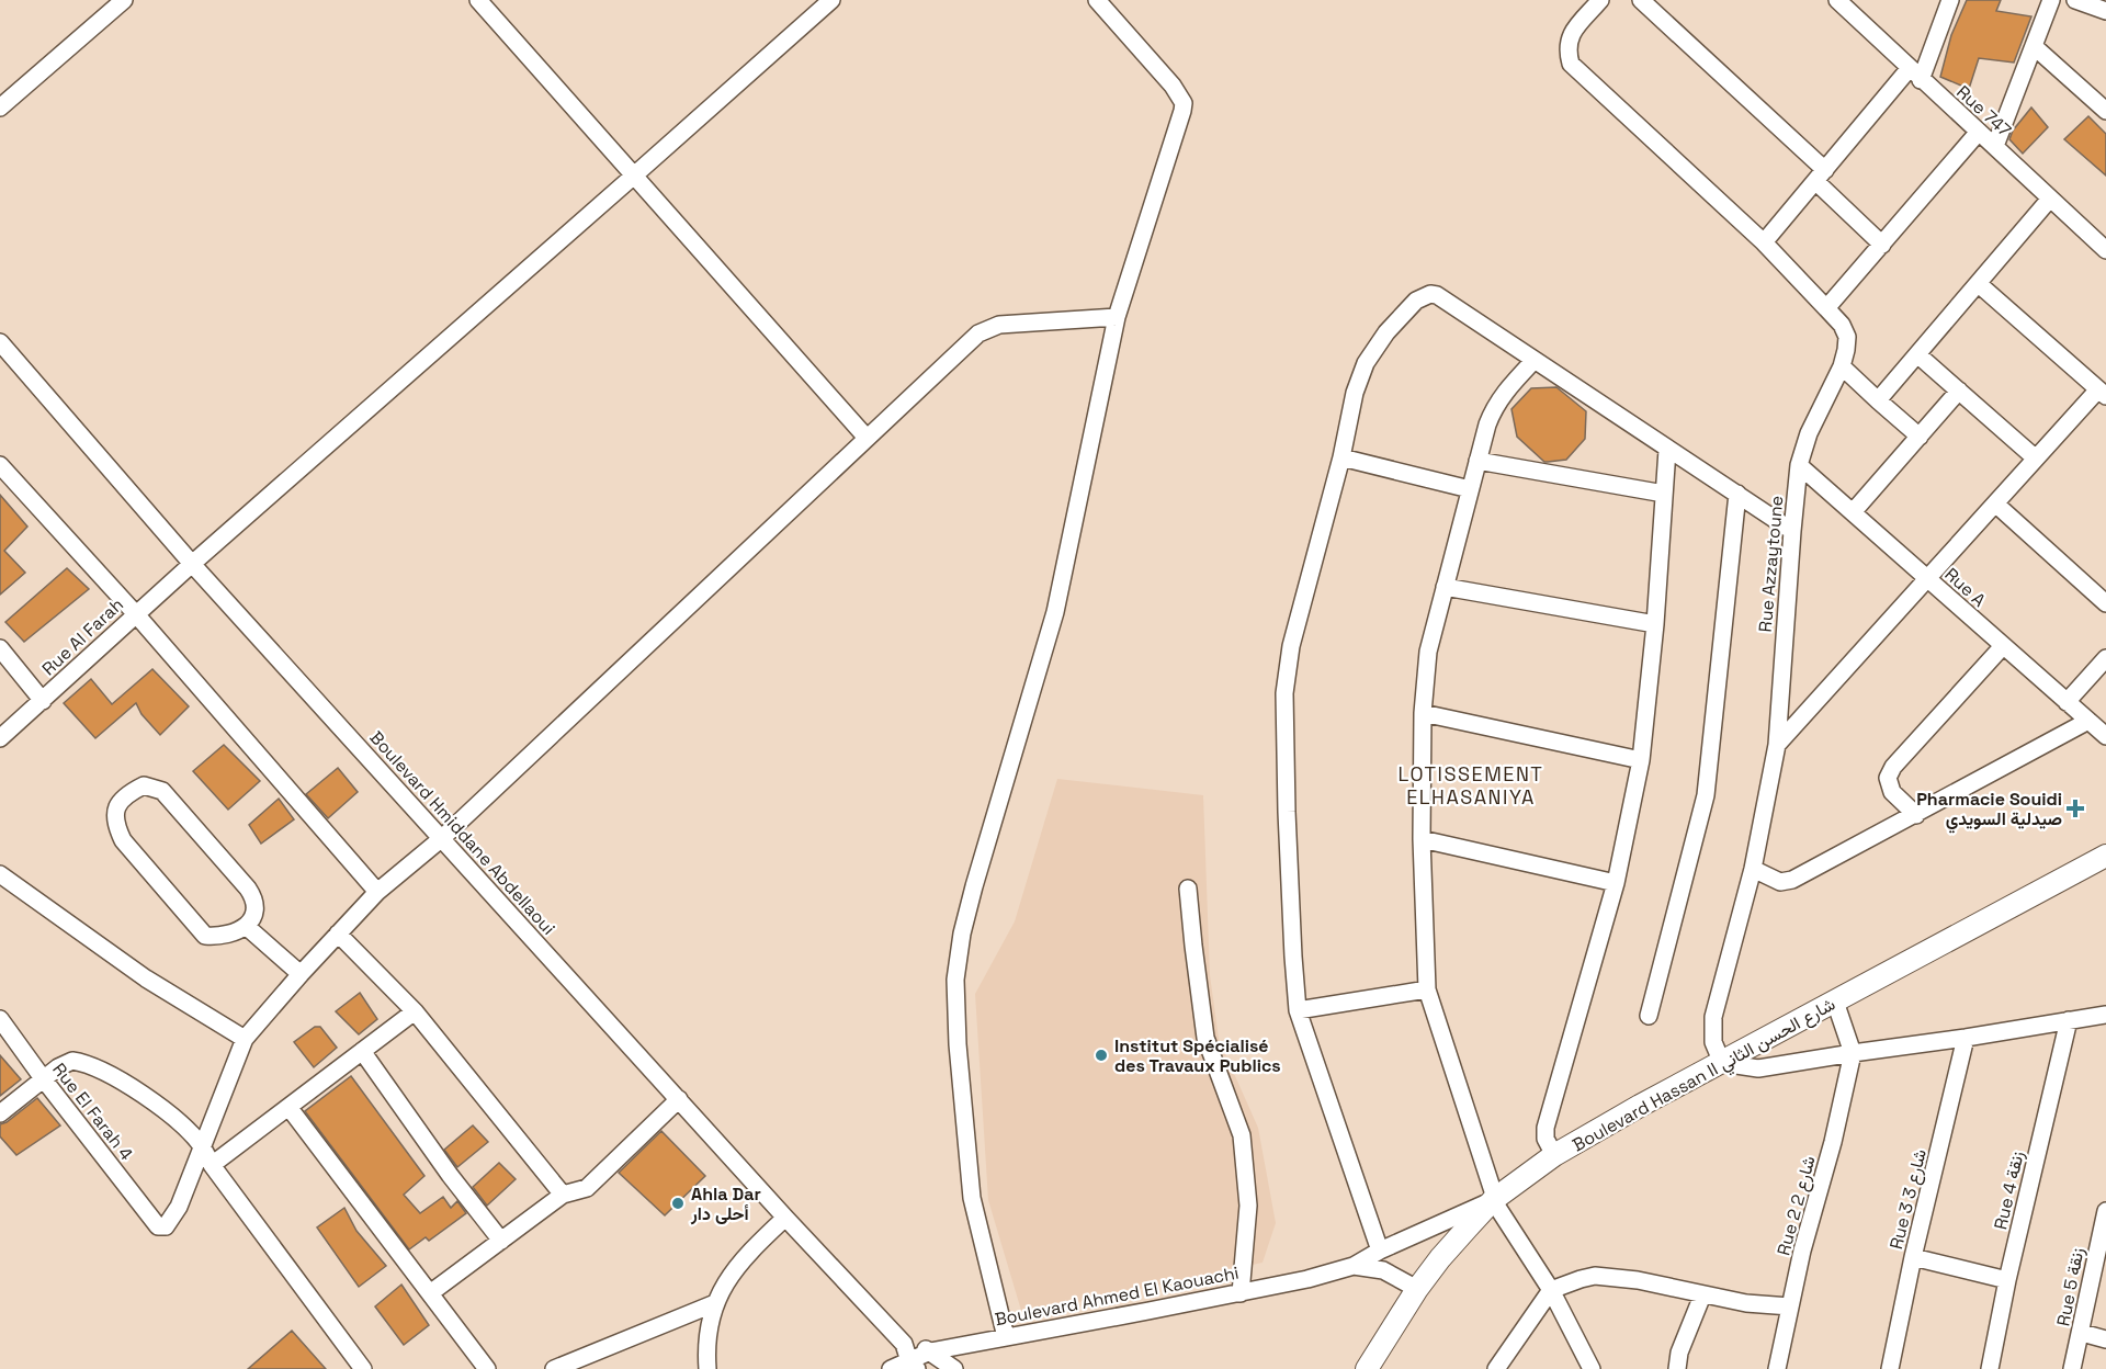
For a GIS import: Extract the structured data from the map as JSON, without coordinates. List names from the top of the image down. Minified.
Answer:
{"streets":{"main road":["Boulevard Hassan II شارع الحسن الثاني"],"street":["Rue 747","Rue Azzaytoune","Rue A","Rue Al Farah","Boulevard Hmiddane Abdellaoui","Rue El Farah 4","Rue 4 زنقة","Rue 3 شارع 3","Rue 2 شارع 2","Rue 5 زنقة","Boulevard Ahmed El Kaouachi"]},"crossings":[["Rue Azzaytoune","Rue A"],["Rue Azzaytoune","Boulevard Hassan II شارع الحسن الثاني"],["Rue Al Farah","Boulevard Hmiddane Abdellaoui"],["Boulevard Hmiddane Abdellaoui","Boulevard Ahmed El Kaouachi"],["Boulevard Hassan II شارع الحسن الثاني","Boulevard Ahmed El Kaouachi"]],"districts":["LOTISSEMENT ELHASANIYA"],"places":{"health":["Pharmacie Souidi صيدلية السويدي"],"other":["Institut Spécialisé des Travaux Publics","Ahla Dar أحلى دار"]}}
